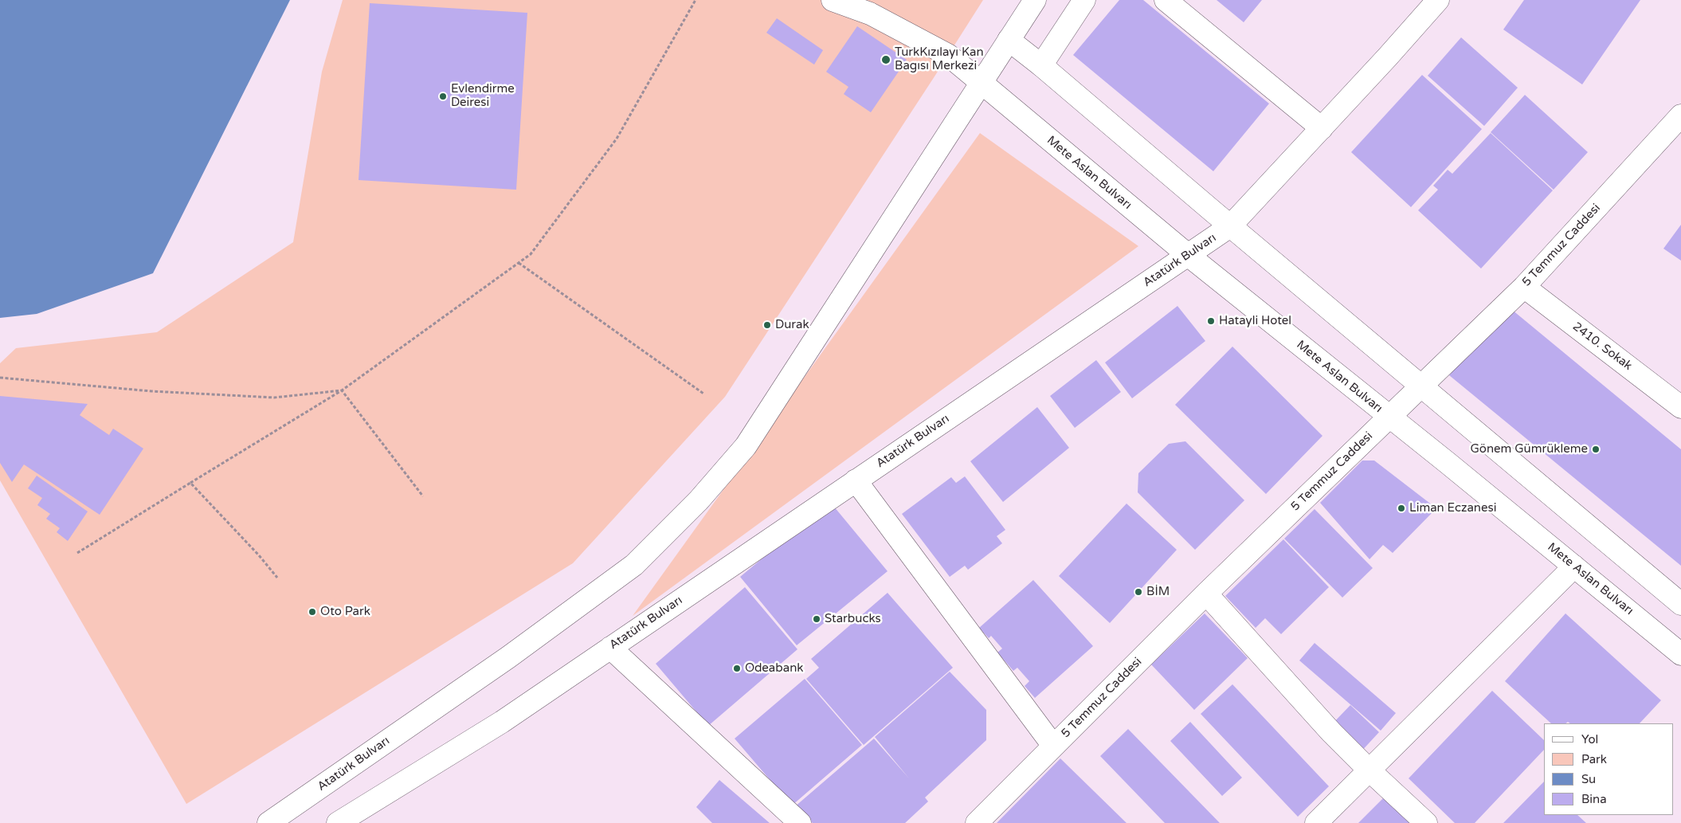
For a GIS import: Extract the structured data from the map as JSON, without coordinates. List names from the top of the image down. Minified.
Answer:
{"streets":{"street":["Mete Aslan Bulvarı","5 Temmuz Caddesi","Atatürk Bulvarı","2410. Sokak"]},"crossings":[["Mete Aslan Bulvarı","5 Temmuz Caddesi"],["Mete Aslan Bulvarı","Atatürk Bulvarı"],["5 Temmuz Caddesi","2410. Sokak"]],"places":["TurkKızılayı Kan Bagısı Merkezi","Evlendirme Deiresi","Hatayli Hotel","Durak","Gönem Gümrükleme","Liman Eczanesi","BİM","Oto Park","Starbucks","Odeabank"],"legend":["Yol","Park","Su","Bina"]}
